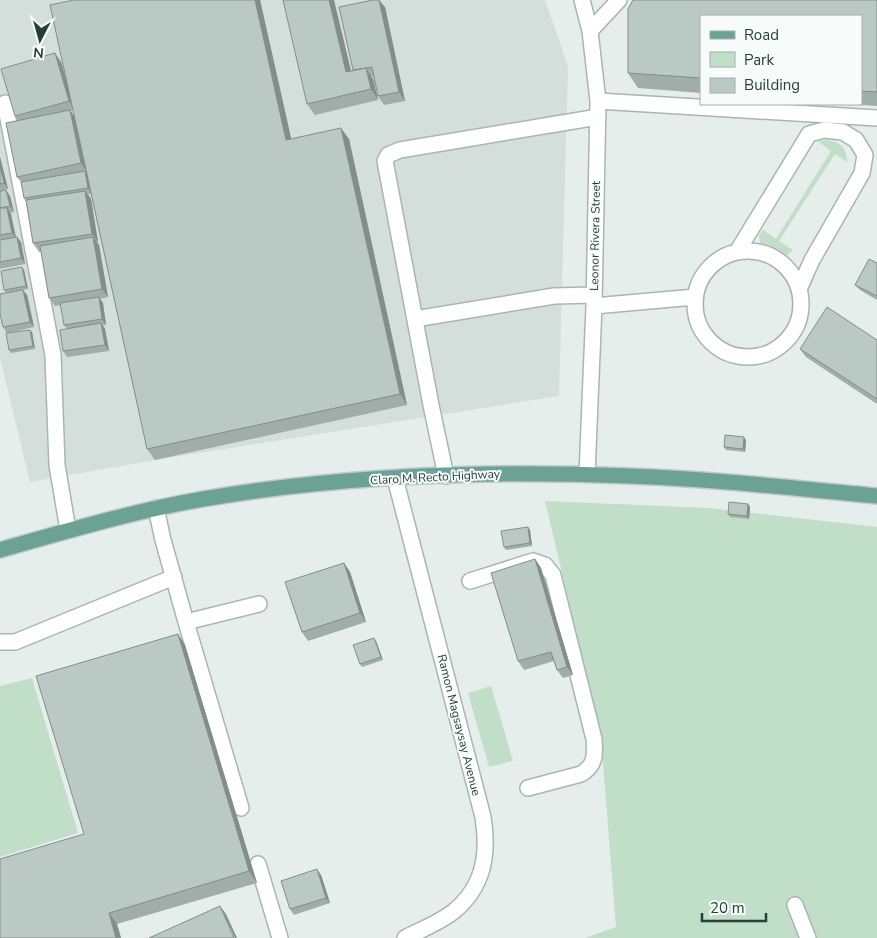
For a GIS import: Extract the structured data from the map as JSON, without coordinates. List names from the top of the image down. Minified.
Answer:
{"streets":{"main road":["Claro M. Recto Highway"],"street":["Leonor Rivera Street","Ramon Magsaysay Avenue"]},"crossings":[["Leonor Rivera Street","Claro M. Recto Highway"],["Claro M. Recto Highway","Ramon Magsaysay Avenue"]],"legend":["Road","Park","Building"],"scale_bar":"20 m","north":"bottom"}
